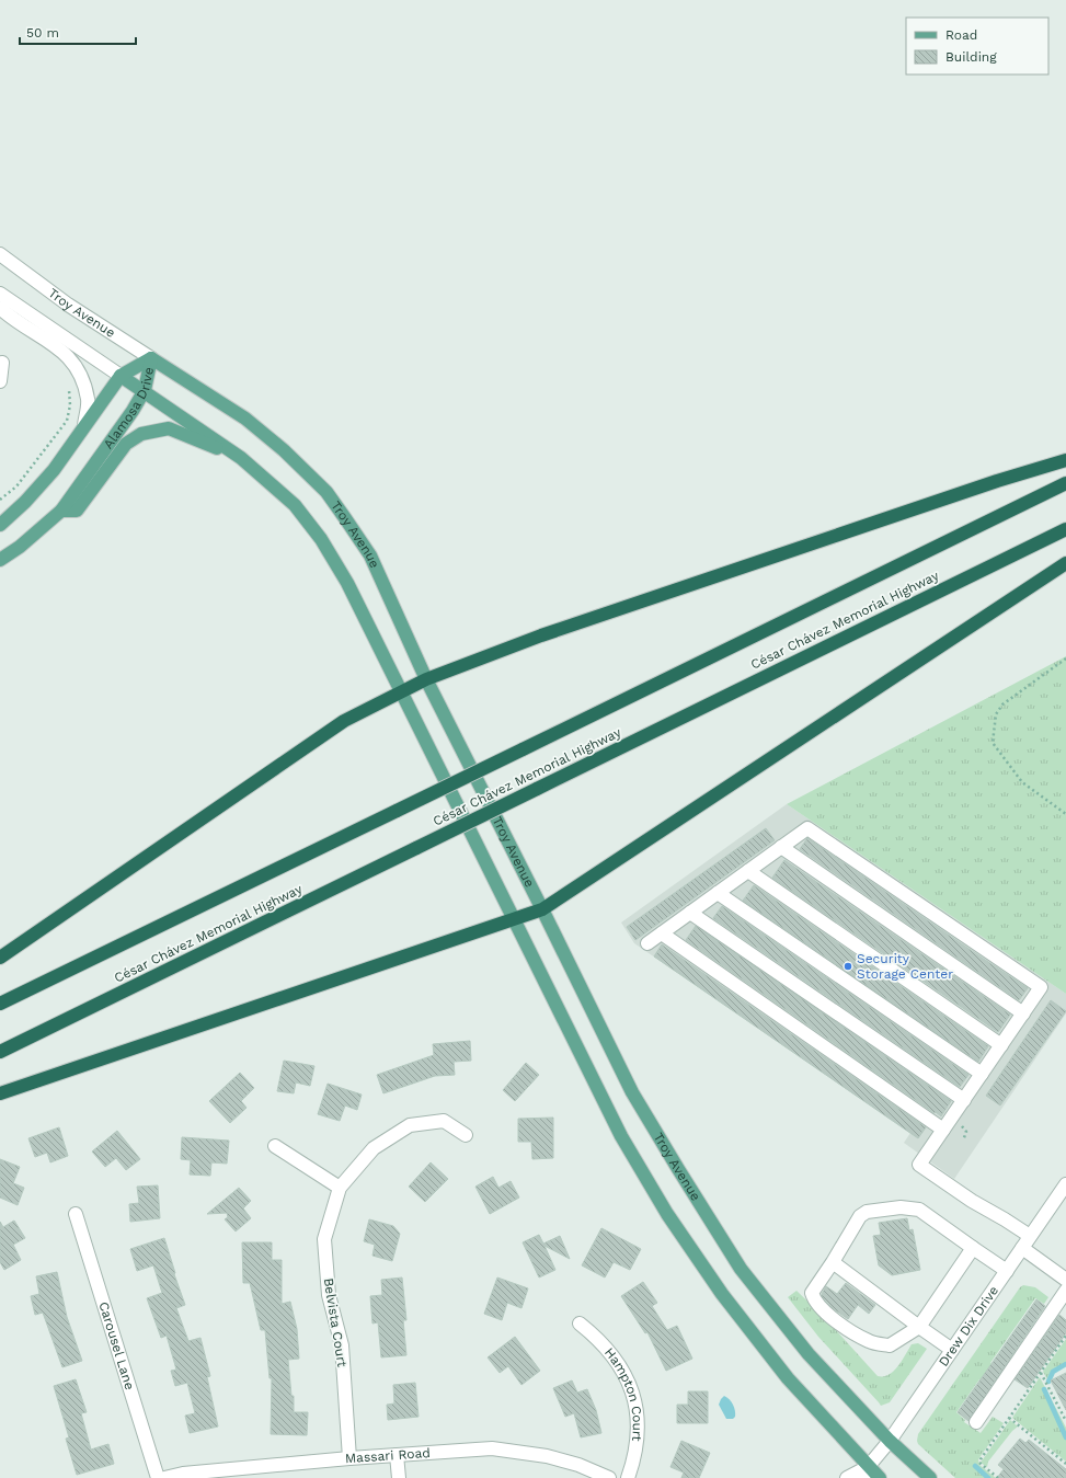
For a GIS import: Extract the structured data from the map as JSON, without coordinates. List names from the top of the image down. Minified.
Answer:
{"streets":{"highway":["César Chávez Memorial Highway"],"main road":["Troy Avenue","Alamosa Drive"],"street":["Belvista Court","Drew Dix Drive","Carousel Lane","Hampton Court","Massari Road"]},"crossings":[["Troy Avenue","Alamosa Drive"],["Troy Avenue","Drew Dix Drive"],["Belvista Court","Massari Road"]],"places":["Security Storage Center"],"legend":["Road","Building"],"scale_bar":"50 m"}
